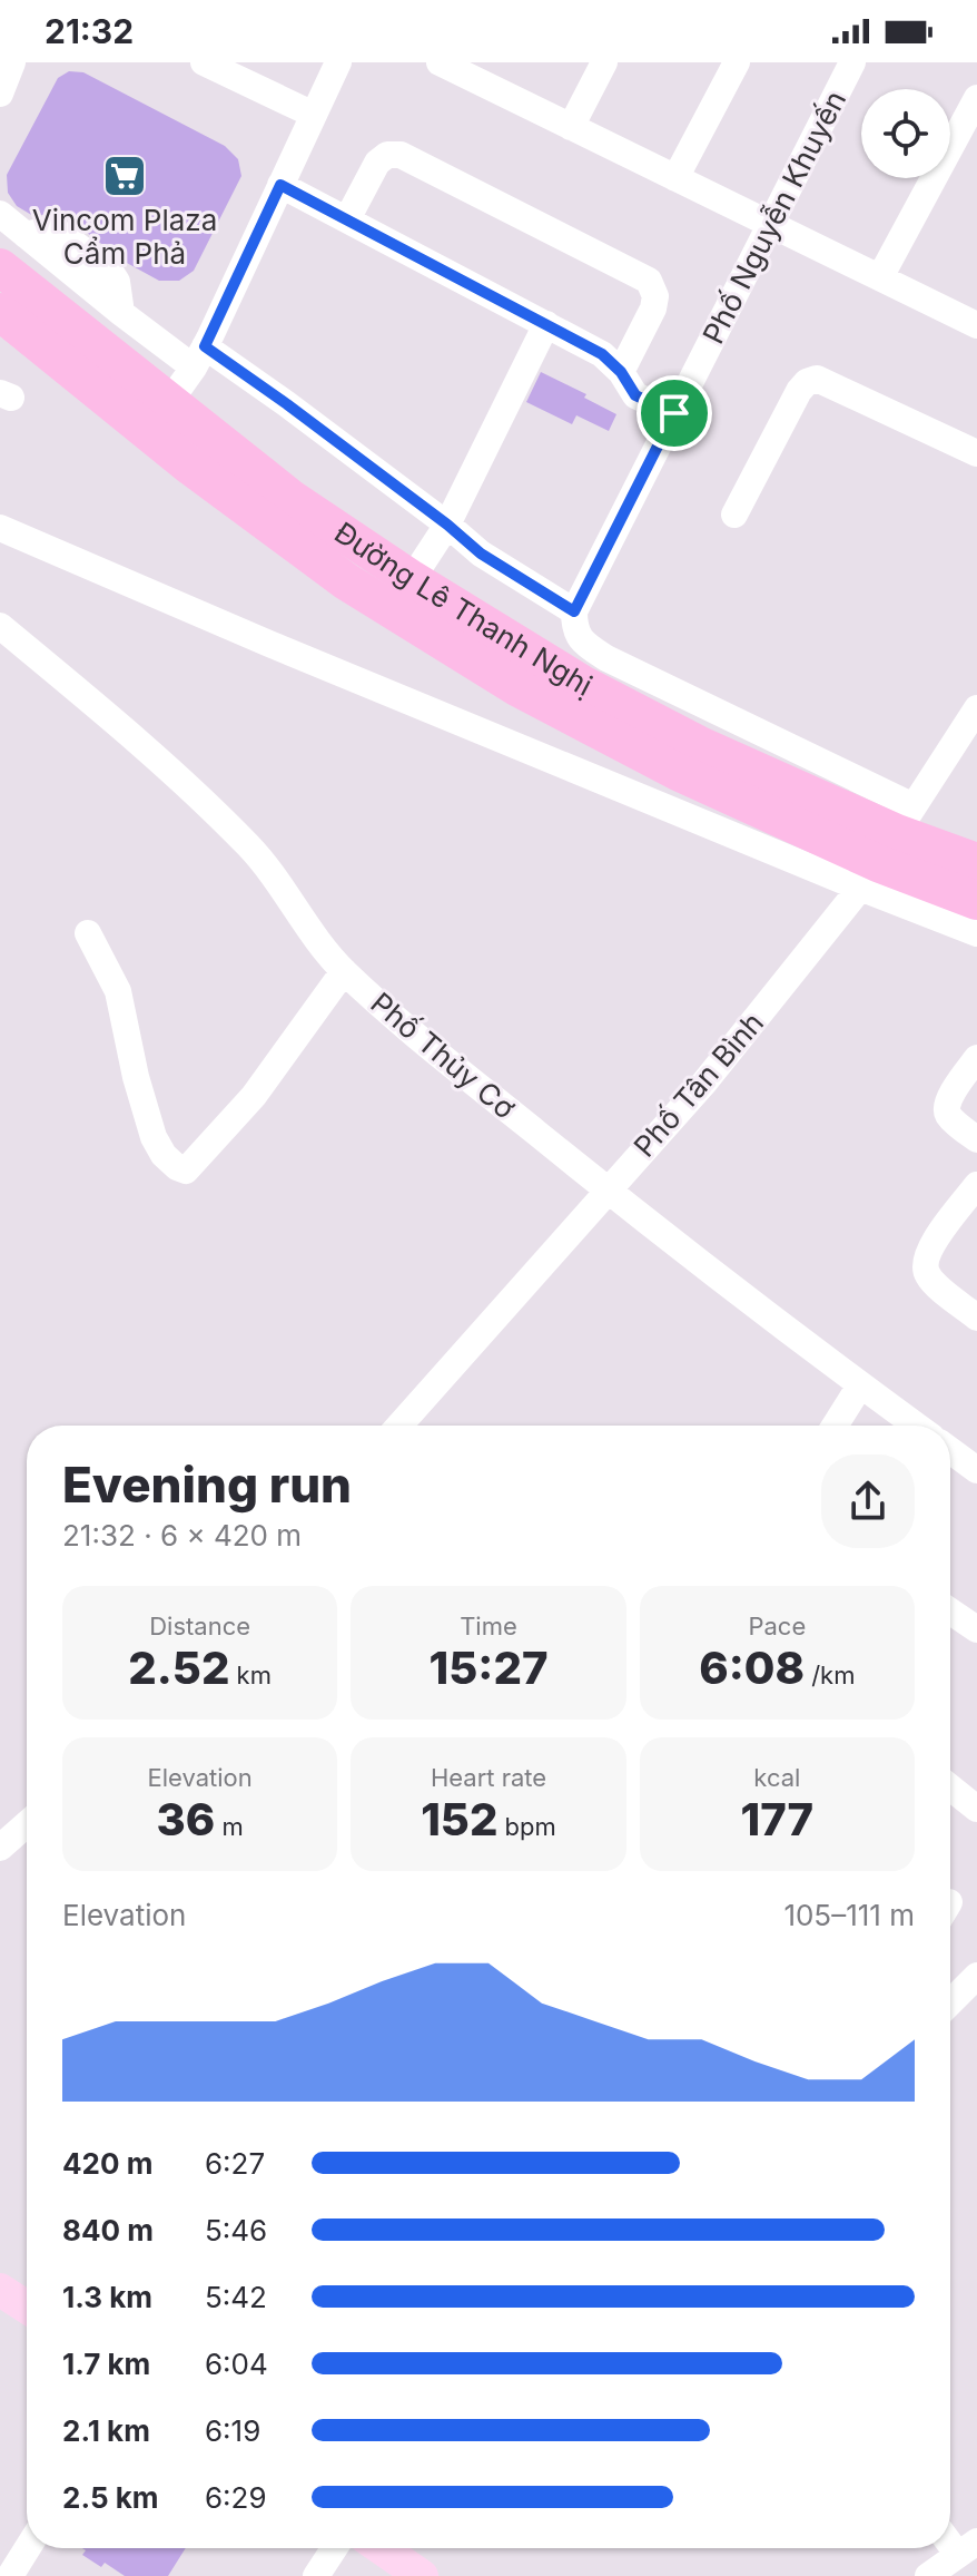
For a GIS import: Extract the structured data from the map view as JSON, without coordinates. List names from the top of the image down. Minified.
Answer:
{"streets":{"highway":["Đường Lê Thanh Nghị"],"street":["Phố Nguyễn Khuyến","Phố Thủy Cơ","Phố Tân Bình"]},"crossings":[["Đường Lê Thanh Nghị","Phố Tân Bình"],["Phố Thủy Cơ","Phố Tân Bình"]],"places":{"supermarket":["Vincom Plaza Cẩm Phả"]},"page":{"status":"21:32","heading":["Evening run","21:32 · 6 × 420 m"],"stats":[["Distance","2.52 km"],["Time","15:27"],["Pace","6:08 /km"],["Elevation","36 m"],["Heart rate","152 bpm"],["kcal","177"]],"chart":["Elevation","105–111 m"],"list":[{"name":"420 m","note":"6:27"},{"name":"840 m","note":"5:46"},{"name":"1.3 km","note":"5:42"},{"name":"1.7 km","note":"6:04"},{"name":"2.1 km","note":"6:19"},{"name":"2.5 km","note":"6:29"}]}}
